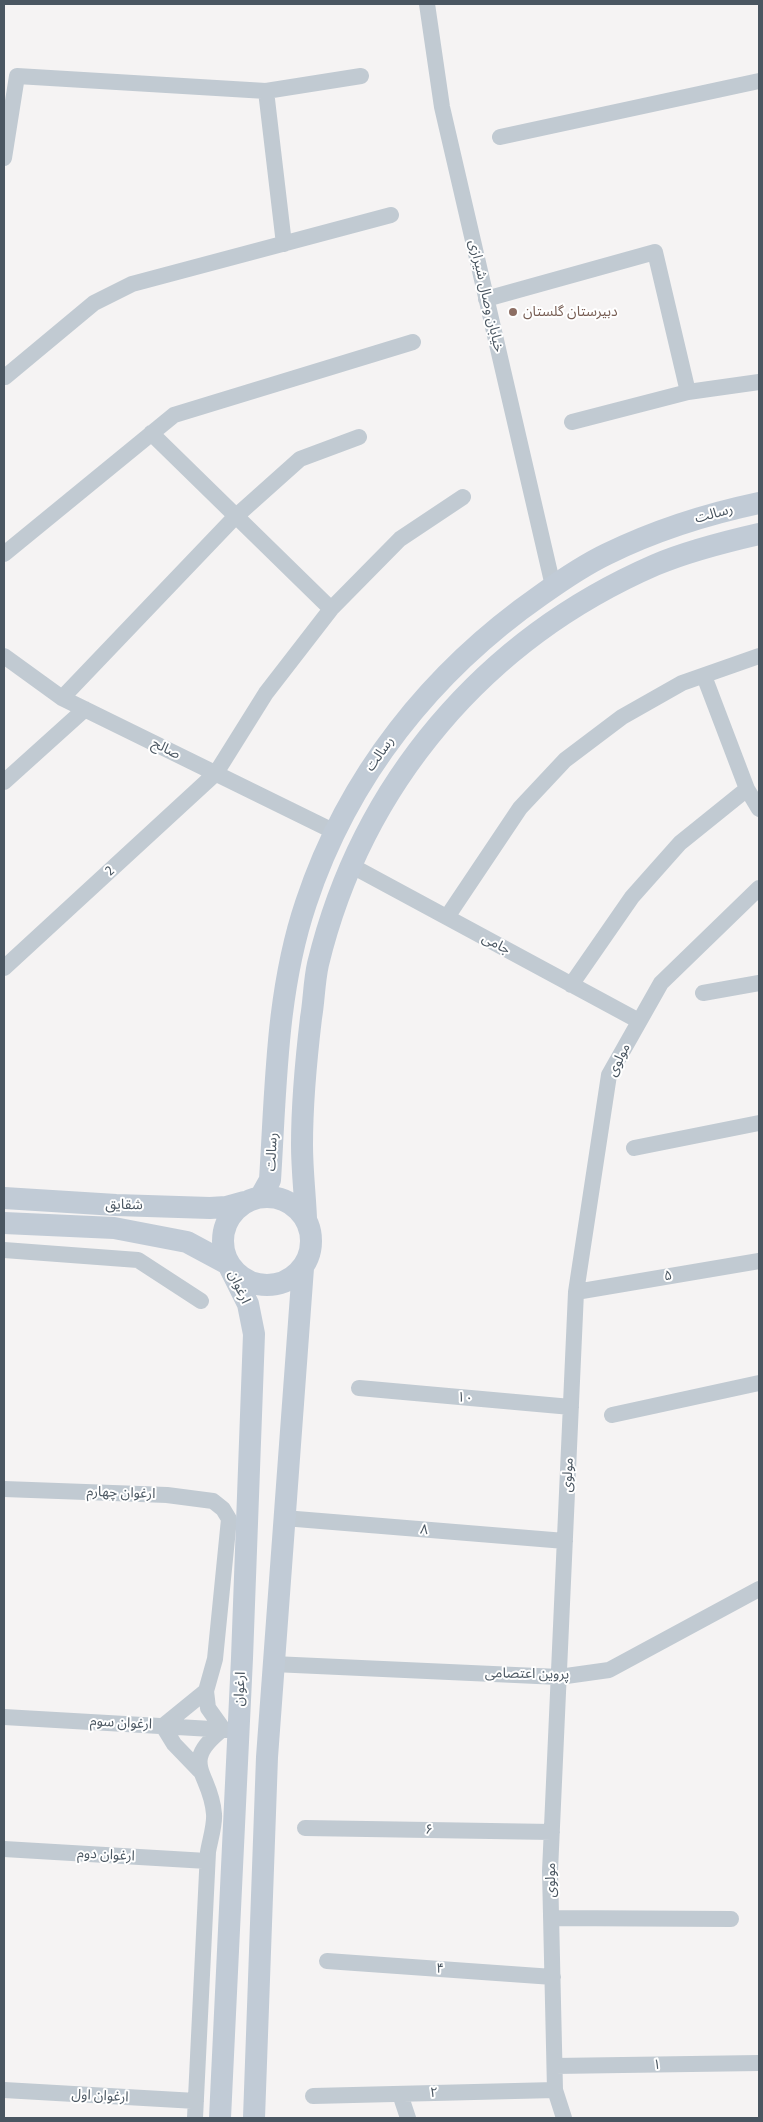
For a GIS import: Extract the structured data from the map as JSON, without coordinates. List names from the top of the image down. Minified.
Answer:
{"streets":{"main road":["رسالت","شقایق","ارغوان"],"street":["خیابان وصال شیرازی","صالح","2","جامی","مولوی","۵","۱۰","ارغوان چهارم","۸","پروین اعتصامی","ارغوان سوم","۶","ارغوان دوم","۴","۱","۲","ارغوان اول"]},"crossings":[["خیابان وصال شیرازی","رسالت"],["رسالت","صالح"],["رسالت","جامی"],["رسالت","شقایق"],["رسالت","ارغوان"],["صالح","2"],["جامی","مولوی"],["مولوی","۵"],["مولوی","۱۰"],["مولوی","۸"],["مولوی","پروین اعتصامی"],["مولوی","۶"],["مولوی","۴"],["مولوی","۱"],["مولوی","۲"],["شقایق","ارغوان"],["ارغوان","ارغوان سوم"]],"places":["دبیرستان گلستان"]}
